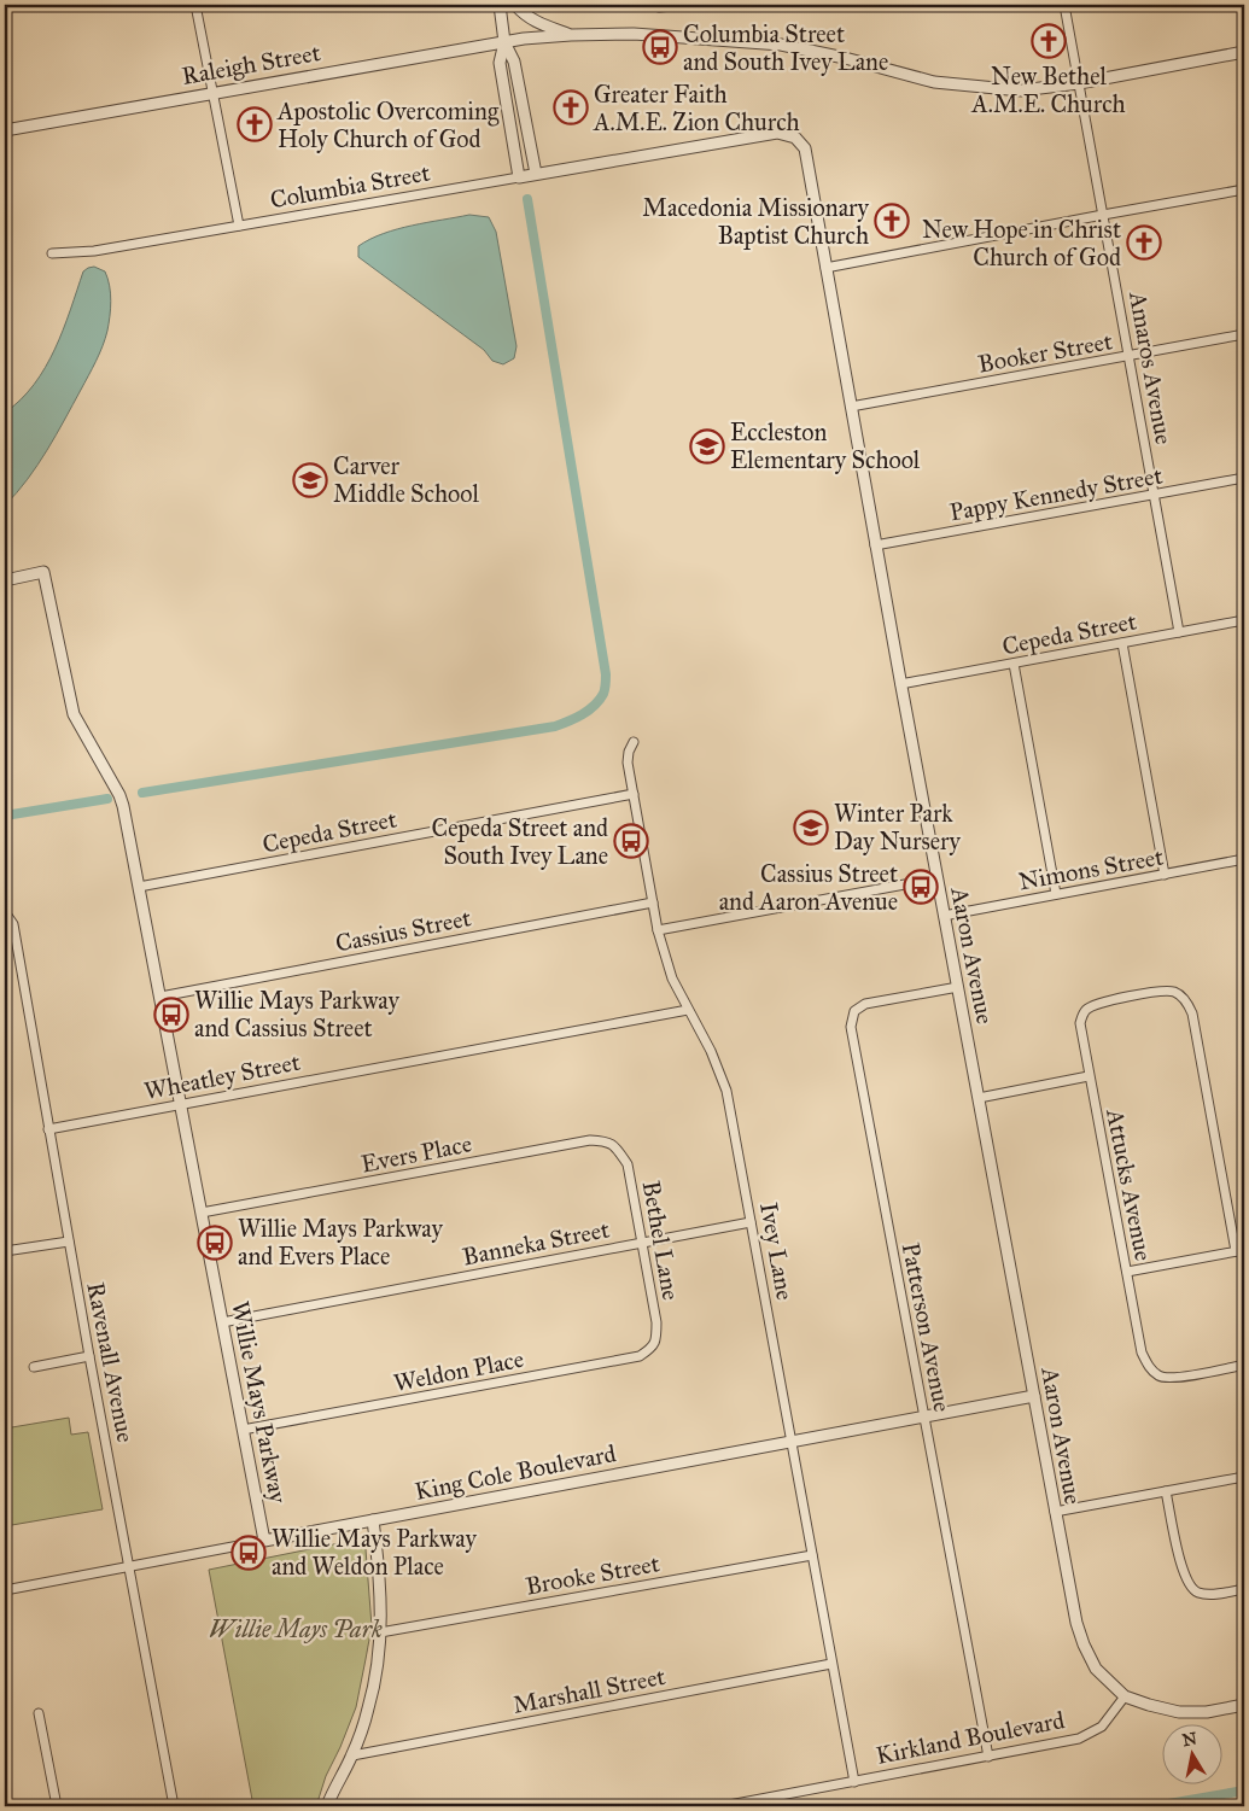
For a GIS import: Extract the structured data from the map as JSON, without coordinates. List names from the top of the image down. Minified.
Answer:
{"streets":{"street":["Raleigh Street","Columbia Street","Booker Street","Amaros Avenue","Pappy Kennedy Street","Cepeda Street","Nimons Street","Cassius Street","Aaron Avenue","Wheatley Street","Evers Place","Attucks Avenue","Bethel Lane","Banneka Street","Ivey Lane","Patterson Avenue","Ravenall Avenue","Weldon Place","Willie Mays Parkway","King Cole Boulevard","Brooke Street","Marshall Street","Kirkland Boulevard"]},"crossings":[["Columbia Street","Aaron Avenue"],["Booker Street","Amaros Avenue"],["Booker Street","Aaron Avenue"],["Amaros Avenue","Pappy Kennedy Street"],["Amaros Avenue","Cepeda Street"],["Pappy Kennedy Street","Aaron Avenue"],["Cepeda Street","Aaron Avenue"],["Cepeda Street","Ivey Lane"],["Cepeda Street","Willie Mays Parkway"],["Nimons Street","Aaron Avenue"],["Cassius Street","Ivey Lane"],["Cassius Street","Willie Mays Parkway"],["Aaron Avenue","Patterson Avenue"],["Aaron Avenue","King Cole Boulevard"],["Aaron Avenue","Kirkland Boulevard"],["Wheatley Street","Ivey Lane"],["Wheatley Street","Ravenall Avenue"],["Wheatley Street","Willie Mays Parkway"],["Evers Place","Bethel Lane"],["Evers Place","Willie Mays Parkway"],["Bethel Lane","Banneka Street"],["Bethel Lane","Weldon Place"],["Banneka Street","Ivey Lane"],["Banneka Street","Willie Mays Parkway"],["Ivey Lane","King Cole Boulevard"],["Ivey Lane","Brooke Street"],["Ivey Lane","Marshall Street"],["Ivey Lane","Kirkland Boulevard"],["Patterson Avenue","King Cole Boulevard"],["Patterson Avenue","Kirkland Boulevard"],["Ravenall Avenue","King Cole Boulevard"],["Weldon Place","Willie Mays Parkway"],["Willie Mays Parkway","King Cole Boulevard"]],"parks":["Willie Mays Park"],"places":{"church":["New Bethel A.M.E. Church","Greater Faith A.M.E. Zion Church","Apostolic Overcoming Holy Church of God","Macedonia Missionary Baptist Church","New Hope in Christ Church of God"],"bus stop":["Columbia Street and South Ivey Lane","Cepeda Street and South Ivey Lane","Cassius Street and Aaron Avenue","Willie Mays Parkway and Cassius Street","Willie Mays Parkway and Evers Place","Willie Mays Parkway and Weldon Place"],"school or university":["Eccleston Elementary School","Carver Middle School","Winter Park Day Nursery"]},"north":"top"}
